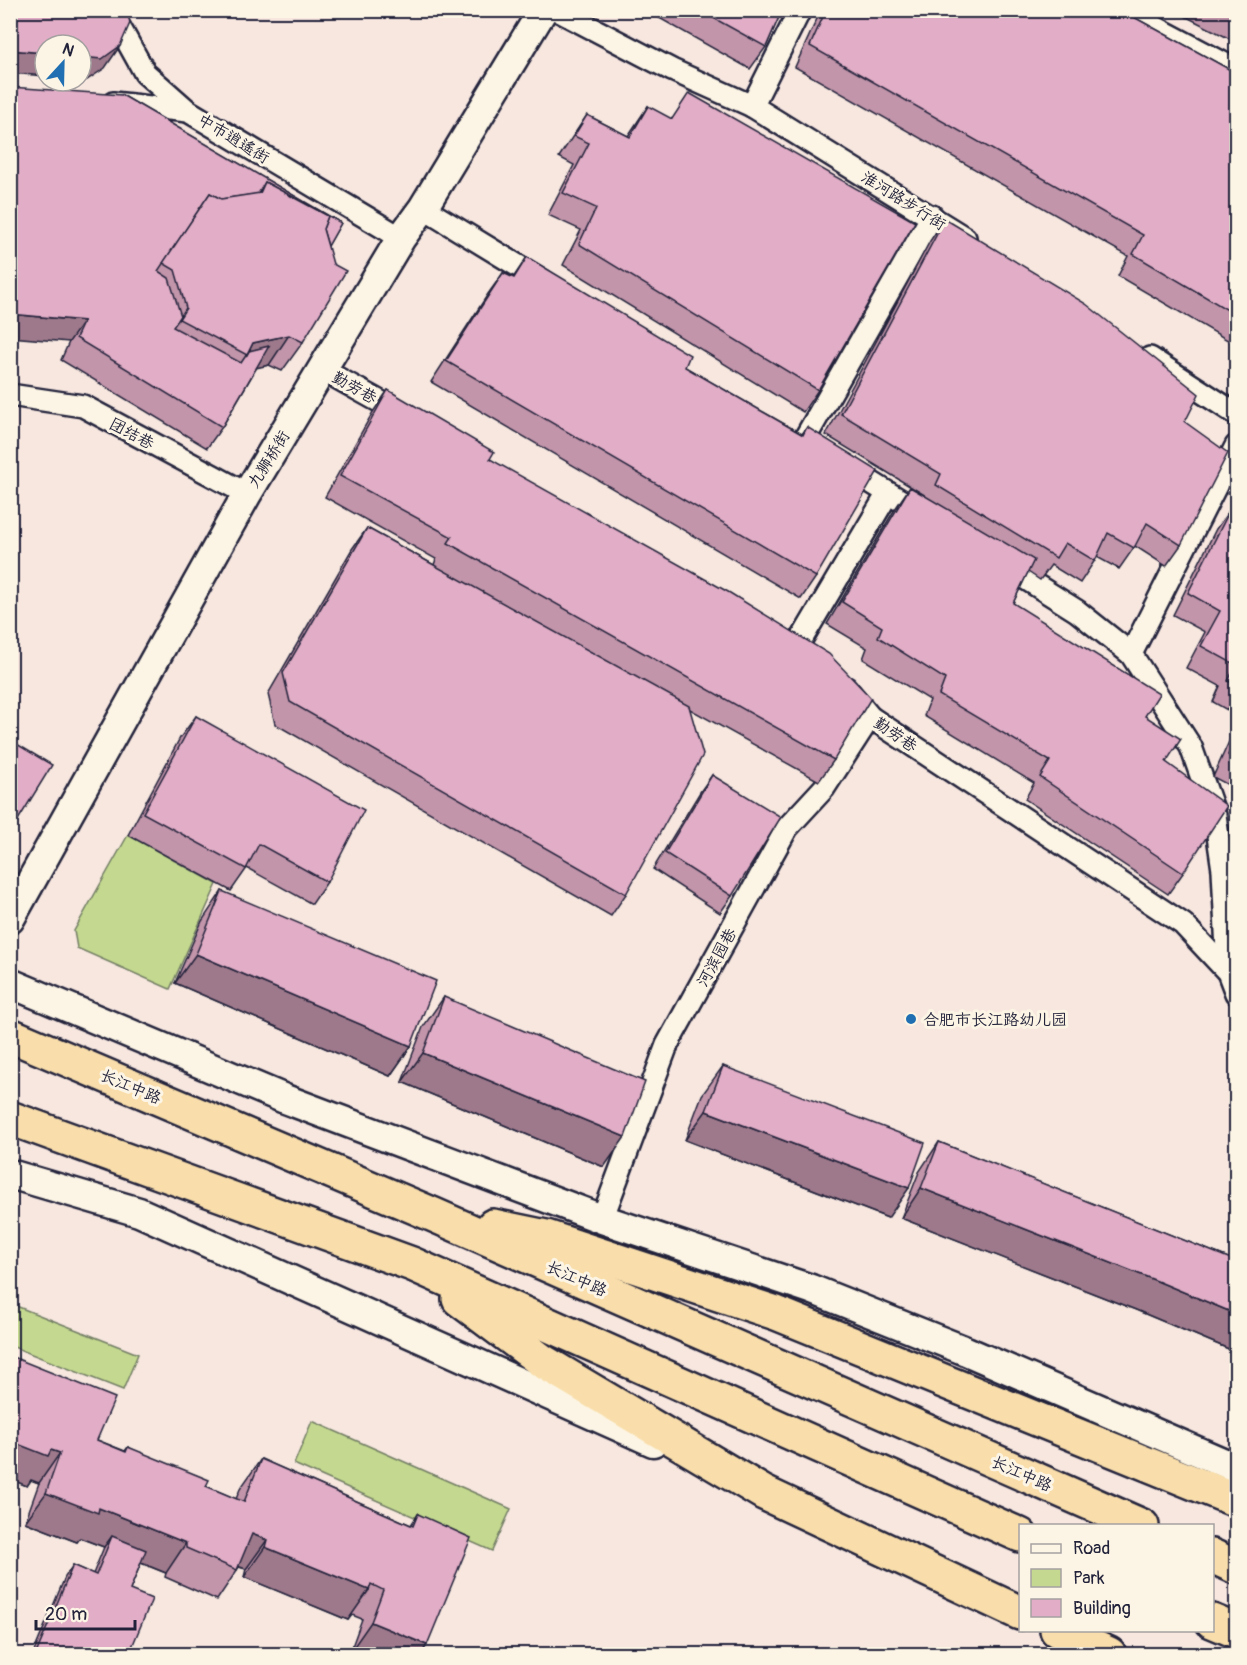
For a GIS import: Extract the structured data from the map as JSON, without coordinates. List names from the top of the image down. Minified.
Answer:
{"streets":{"highway":["长江中路"],"street":["中市逍遥街","淮河路步行街","勤劳巷","团结巷","九狮桥街","河滨园巷"]},"crossings":[["中市逍遥街","九狮桥街"],["勤劳巷","九狮桥街"],["勤劳巷","河滨园巷"],["团结巷","九狮桥街"]],"places":["合肥市长江路幼儿园"],"legend":["Road","Park","Building"],"scale_bar":"20 m","north":"top"}
